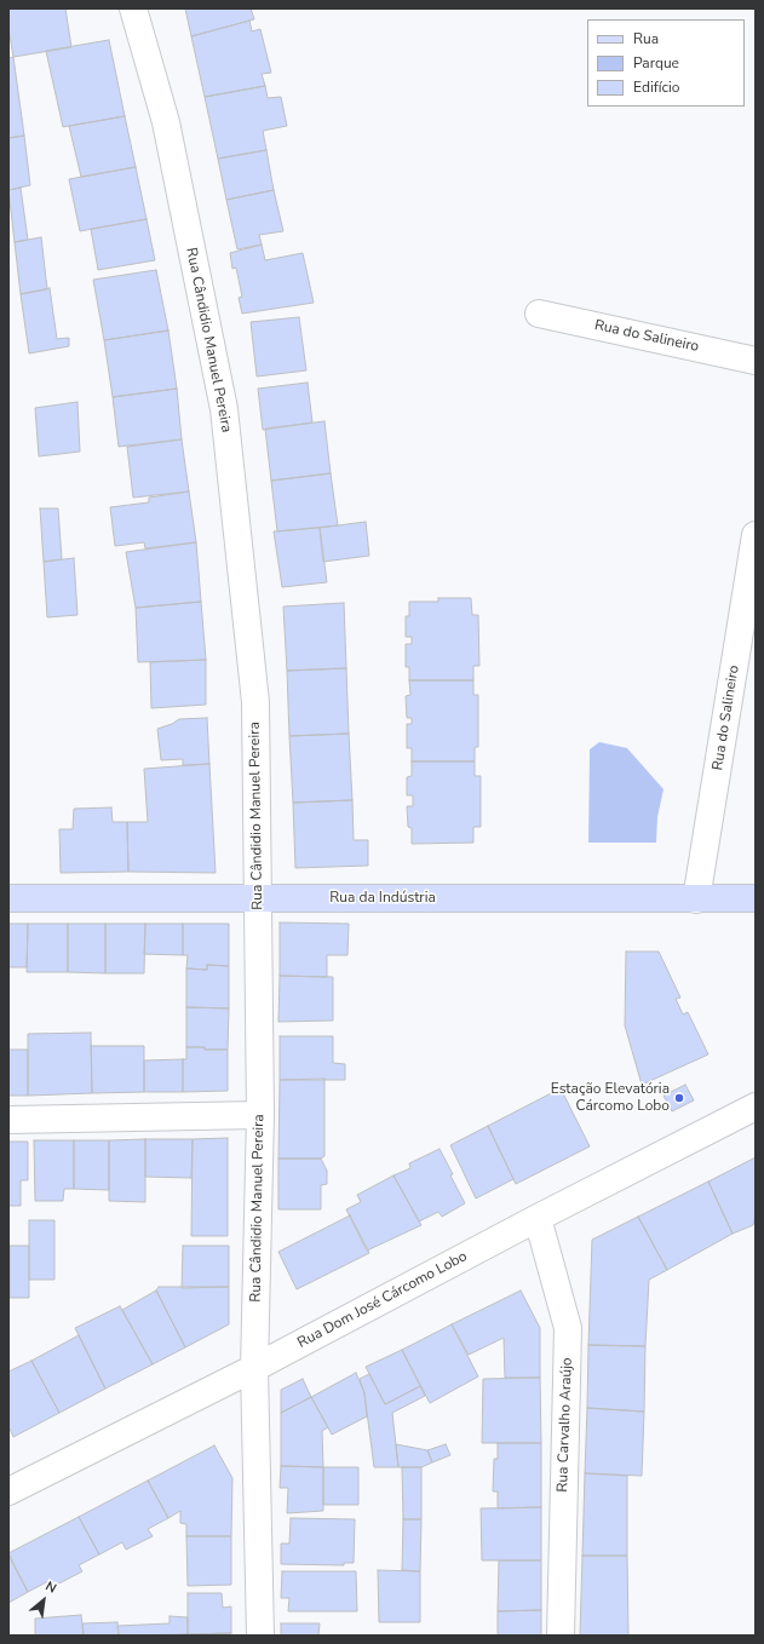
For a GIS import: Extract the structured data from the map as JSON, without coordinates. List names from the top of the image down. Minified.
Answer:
{"streets":{"street":["Rua do Salineiro","Rua Cândidio Manuel Pereira","Rua da Indústria","Rua Dom José Cárcomo Lobo","Rua Carvalho Araújo"]},"crossings":[["Rua do Salineiro","Rua da Indústria"],["Rua Cândidio Manuel Pereira","Rua da Indústria"],["Rua Cândidio Manuel Pereira","Rua Dom José Cárcomo Lobo"],["Rua Dom José Cárcomo Lobo","Rua Carvalho Araújo"]],"places":["Estação Elevatória Cárcomo Lobo"],"legend":["Rua","Parque","Edifício"],"north":"top right"}
